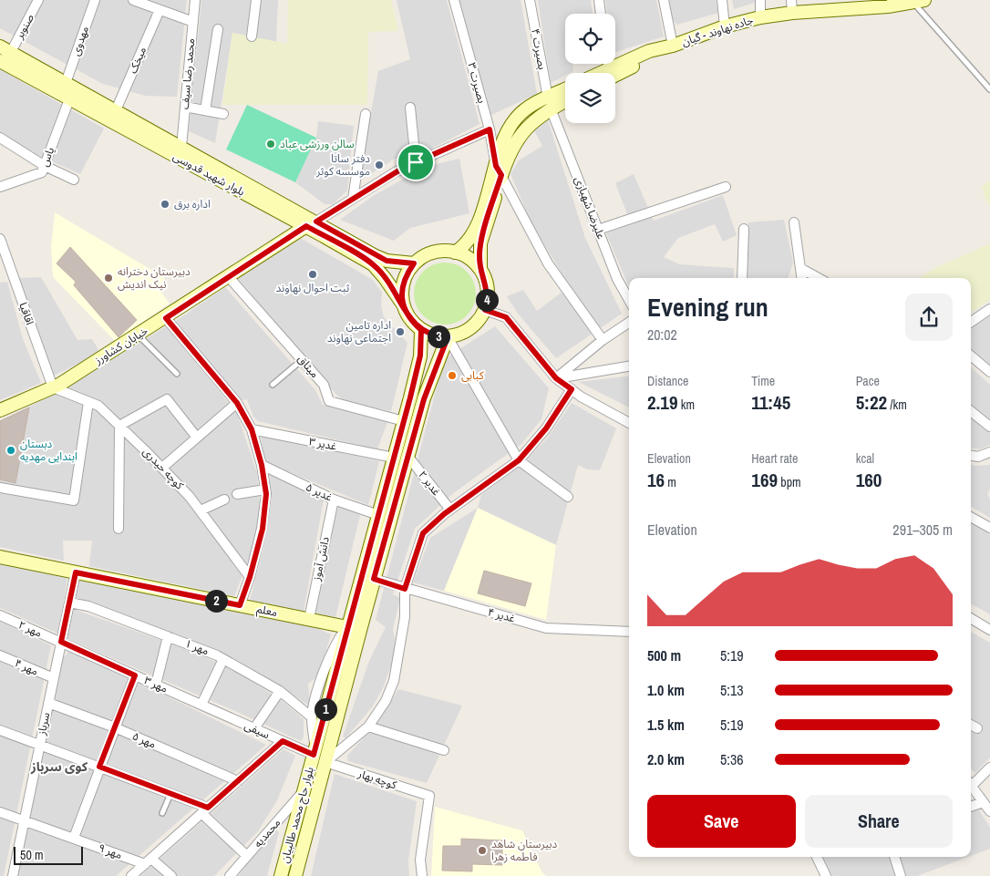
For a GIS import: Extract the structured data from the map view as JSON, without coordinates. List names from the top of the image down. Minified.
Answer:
{"streets":{"main road":["جاده نهاوند - گیان","بلوار شهید قدوسی","خیابان کشاورز","معلم","بلوار حاج محمد طالبیان"],"street":["صنوبر","مهدوی","بصیرت ۴","میخک","محمد رضا سیف","بصیرت ۳","یاس","علیرضا شهبازی","اقاقیا","میثاق","غدیر ۳","کوچه حیدری","غدیر ۲","غدیر ۵","دانش آموز","غدیر ۴","مهر ۲","مهر ۱","مهر ۴","مهر ۳","سرباز","سیفی","مهر ۵","کوچه بهار","محمدیه","مهر ۹"]},"crossings":[["صنوبر","بلوار شهید قدوسی"],["مهدوی","بلوار شهید قدوسی"],["بصیرت ۴","علیرضا شهبازی"],["میخک","بلوار شهید قدوسی"],["محمد رضا سیف","بلوار شهید قدوسی"],["یاس","بلوار شهید قدوسی"],["بلوار شهید قدوسی","خیابان کشاورز"],["بلوار شهید قدوسی","بلوار حاج محمد طالبیان"],["اقاقیا","خیابان کشاورز"],["اقاقیا","کوچه حیدری"],["خیابان کشاورز","میثاق"],["خیابان کشاورز","کوچه حیدری"],["میثاق","بلوار حاج محمد طالبیان"],["غدیر ۳","بلوار حاج محمد طالبیان"],["غدیر ۲","بلوار حاج محمد طالبیان"],["غدیر ۵","دانش آموز"],["غدیر ۵","بلوار حاج محمد طالبیان"],["دانش آموز","معلم"],["معلم","سرباز"],["معلم","بلوار حاج محمد طالبیان"],["غدیر ۴","بلوار حاج محمد طالبیان"],["مهر ۲","مهر ۳"],["مهر ۲","سرباز"],["مهر ۱","سرباز"],["مهر ۴","سرباز"],["مهر ۳","سرباز"],["مهر ۳","سیفی"],["سرباز","مهر ۵"],["سرباز","مهر ۹"],["سیفی","بلوار حاج محمد طالبیان"],["کوچه بهار","بلوار حاج محمد طالبیان"],["بلوار حاج محمد طالبیان","محمدیه"]],"districts":["کوی سرباز"],"places":["سالن ورزشی عباد","دفتر ساتا موسسه کوثر","اداره برق","ثبت احوال نهاوند","دبیرستان دخترانه نیک اندیش","اداره تامین اجتماعی نهاوند","کبابی","دبستان ابندایی مهدیه","دبیرستان شاهد فاطمه زهرا"],"scale_bar":"50 m","page":{"heading":["Evening run","20:02"],"pins":["4","3","2","1"],"stats":[["Distance","2.19 km"],["Time","11:45"],["Pace","5:22 /km"],["Elevation","16 m"],["Heart rate","169 bpm"],["kcal","160"]],"chart":["Elevation","291–305 m"],"list":[{"name":"500 m","note":"5:19"},{"name":"1.0 km","note":"5:13"},{"name":"1.5 km","note":"5:19"},{"name":"2.0 km","note":"5:36"}],"buttons":["Save","Share"],"scale":"50 m"}}
